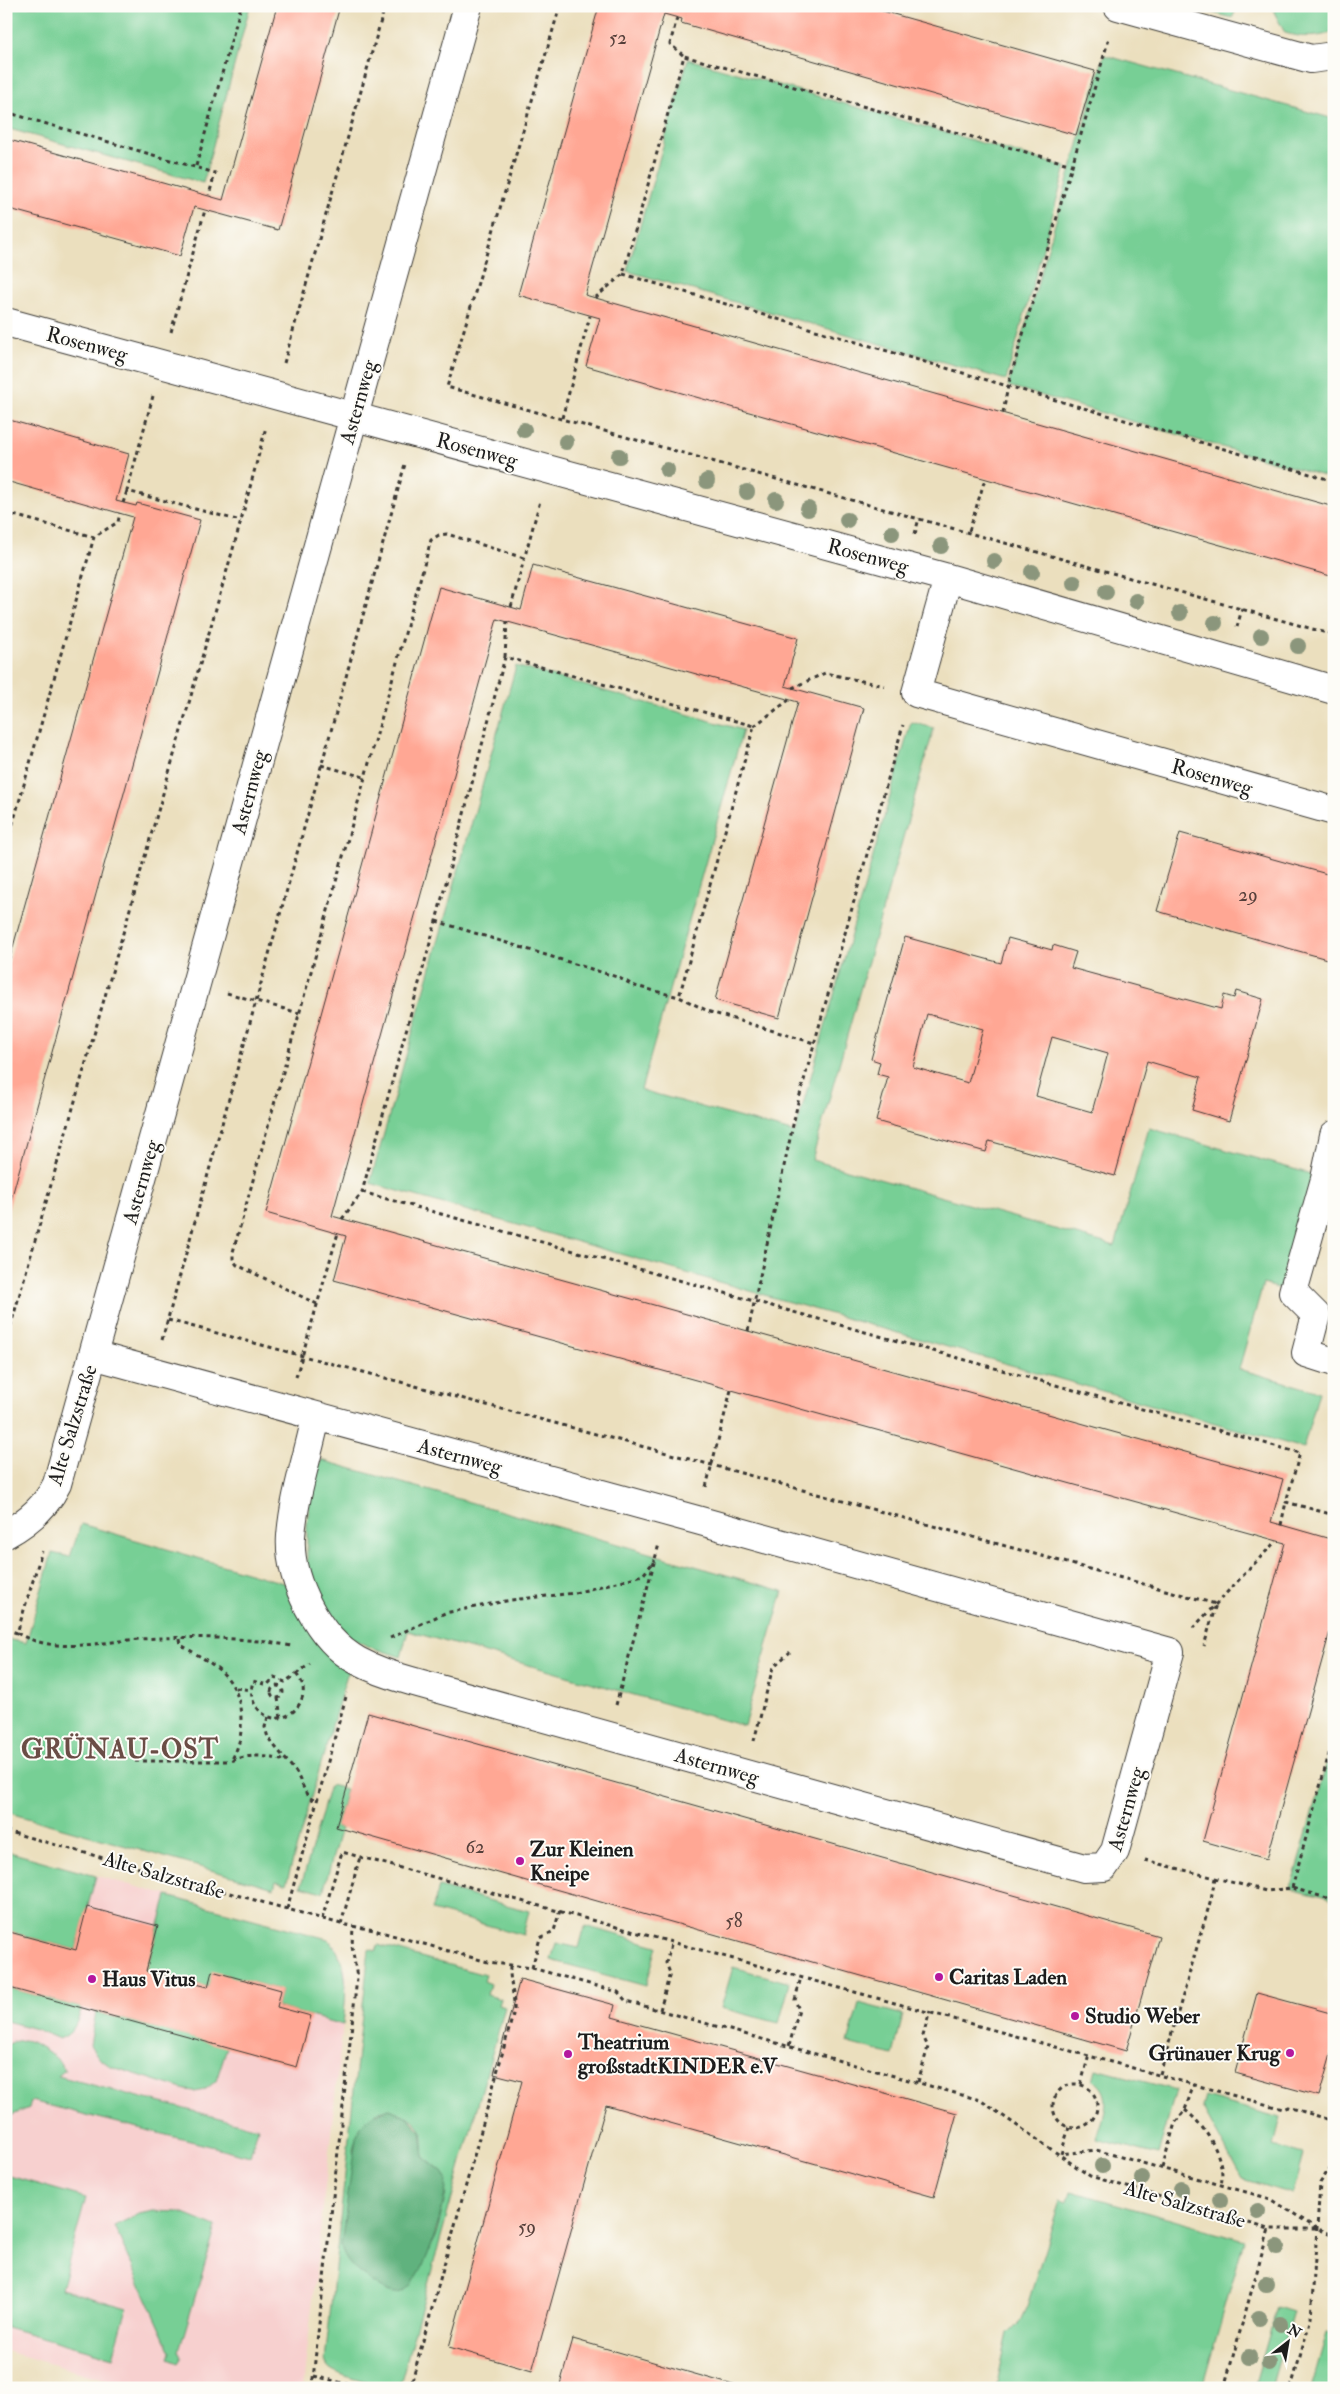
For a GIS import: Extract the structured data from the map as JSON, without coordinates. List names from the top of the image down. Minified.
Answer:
{"streets":{"street":["Rosenweg","Asternweg","Alte Salzstraße"]},"crossings":[["Rosenweg","Asternweg"],["Asternweg","Alte Salzstraße"]],"districts":["GRÜNAU-OST"],"places":["Zur Kleinen Kneipe","Caritas Laden","Haus Vitus","Studio Weber","Grünauer Krug","Theatrium großstadtKINDER e.V"],"house_numbers":["52","29","62","58","59"],"north":"top right"}
